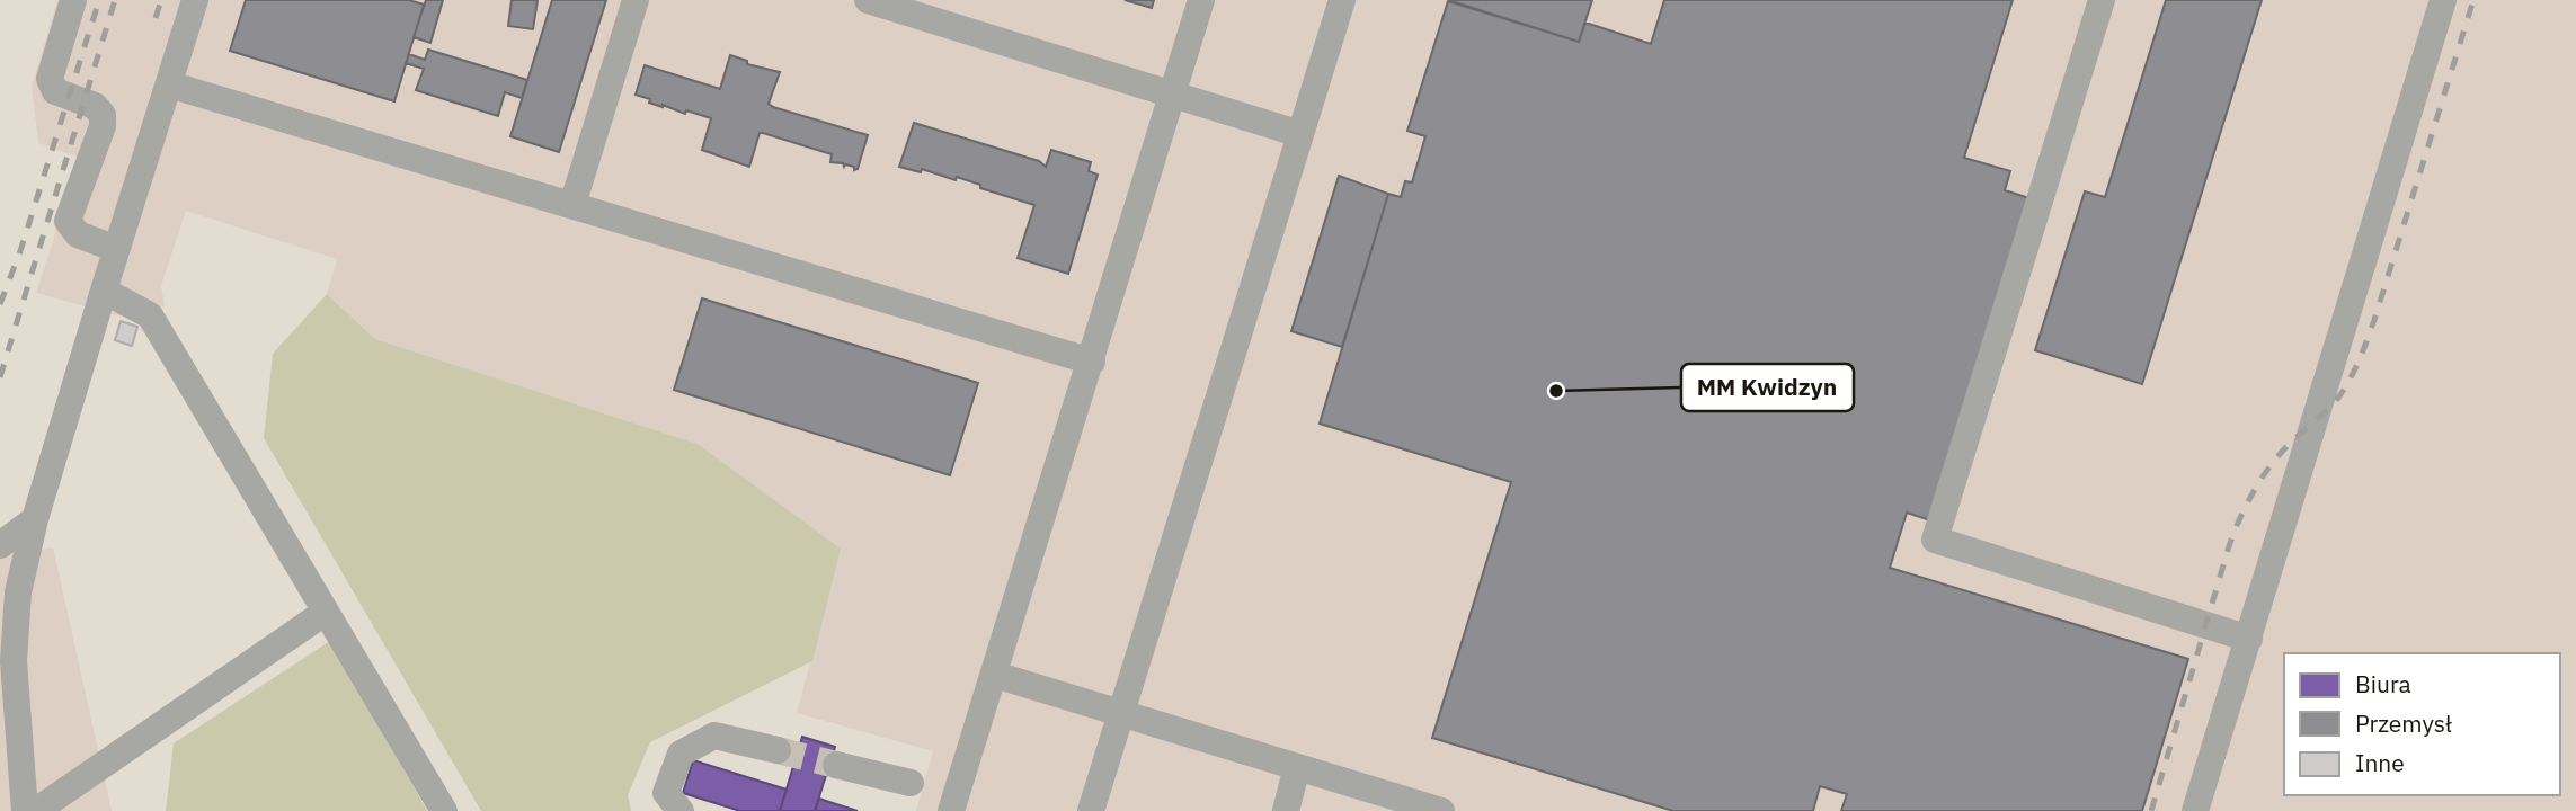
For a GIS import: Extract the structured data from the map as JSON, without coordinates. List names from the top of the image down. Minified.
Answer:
{"places":["MM Kwidzyn"],"legend":["Biura","Przemysł","Inne"]}
